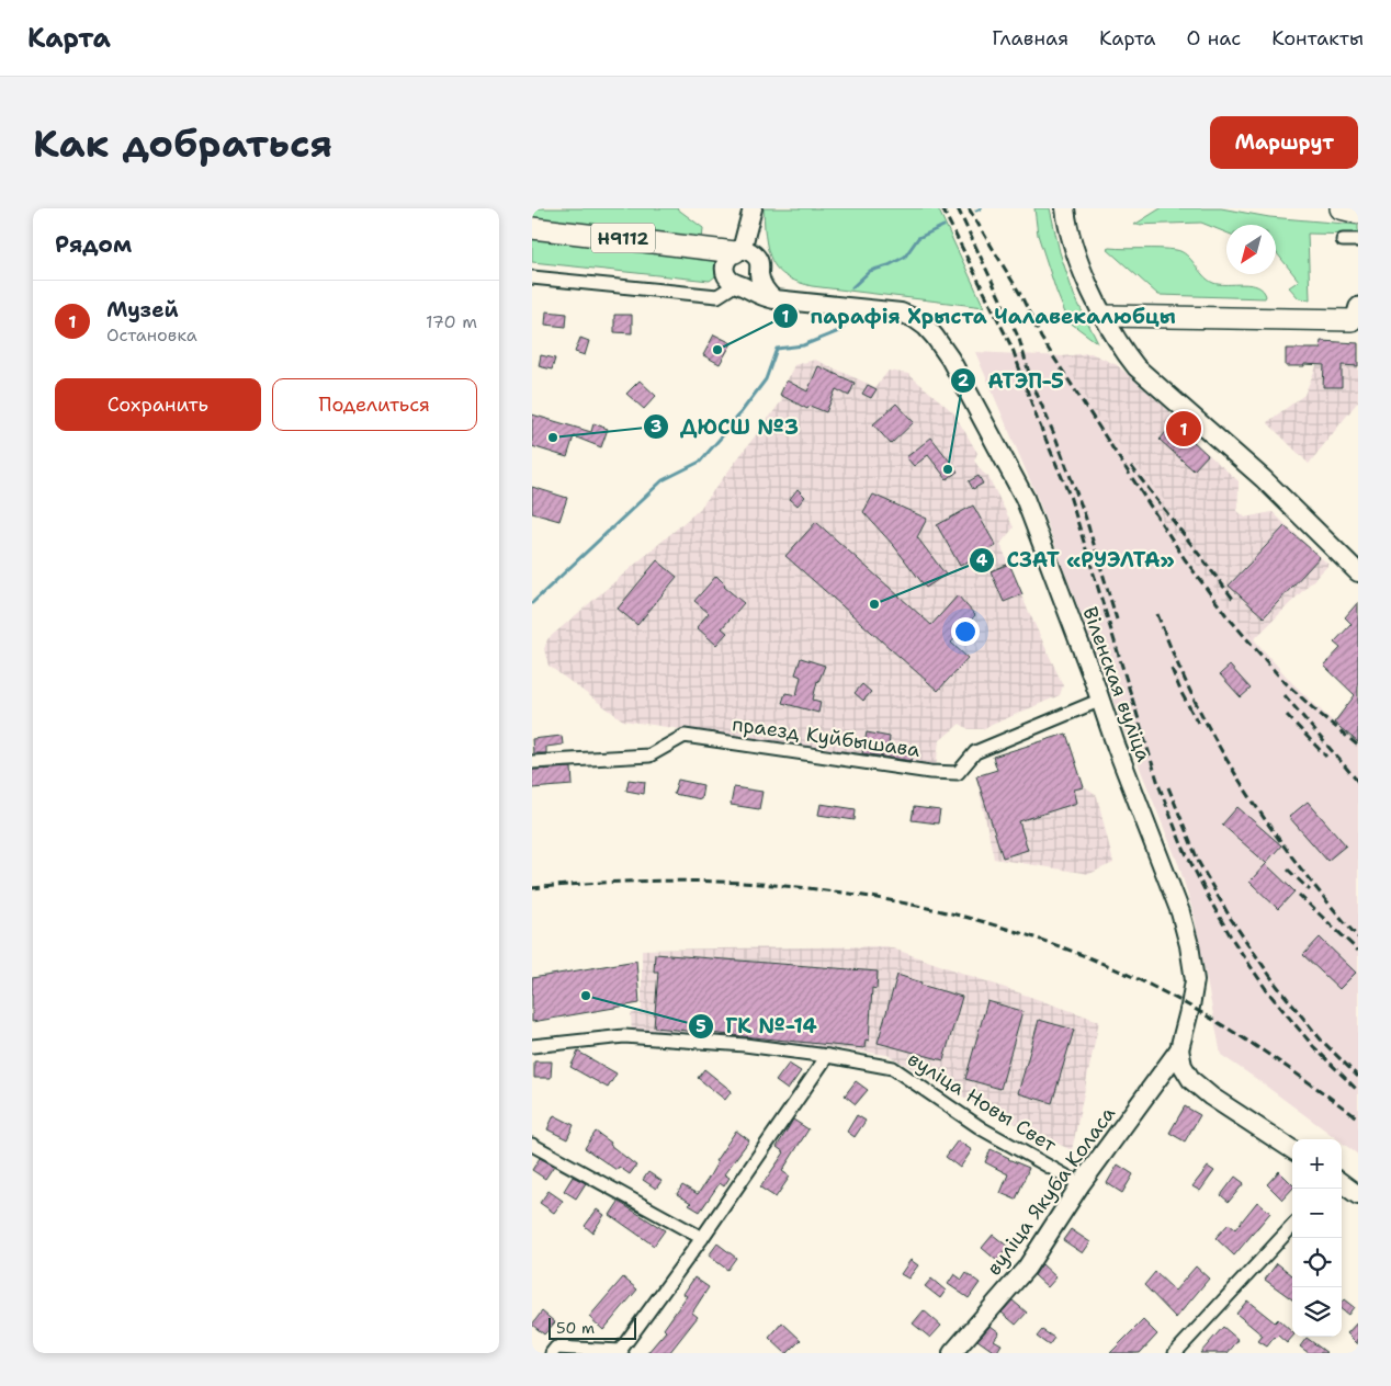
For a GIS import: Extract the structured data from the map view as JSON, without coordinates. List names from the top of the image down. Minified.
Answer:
{"streets":{"main road":["Н9112","Віленская вуліца","вуліца Якуба Коласа"],"street":["праезд Куйбышава","вуліца Новы Свет"]},"crossings":[["Віленская вуліца","праезд Куйбышава"],["Віленская вуліца","вуліца Якуба Коласа"],["вуліца Новы Свет","вуліца Якуба Коласа"]],"places":["парафія Хрыста Чалавекалюбцы","ДЮСШ №3","АТЭП-5","СЗАТ «РУЭЛТА»","ГК №-14"],"scale_bar":"50 m","north":"bottom left","page":{"header":"Карта","nav":["Главная","Карта","О нас","Контакты"],"buttons":["Маршрут",["Сохранить","Поделиться"]],"title":"Как добраться","heading":"Рядом","list":[{"mark":"1","name":"Музей","note":"Остановка","value":"170 m"}],"pins":"1","map_buttons":["+","−"],"scale":"50 m"}}
